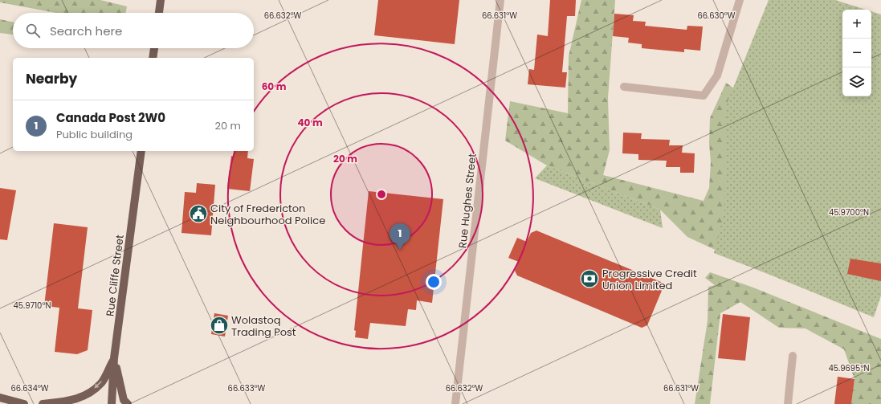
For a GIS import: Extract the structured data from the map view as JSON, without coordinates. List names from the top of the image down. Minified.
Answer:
{"streets":{"main road":["Rue Cliffe Street"],"street":["Rue Hughes Street"]},"places":{"public building":["City of Fredericton Neighbourhood Police"],"bank":["Progressive Credit Union Limited"],"shop":["Wolastoq Trading Post"]},"page":{"map_buttons":["+","−"],"search":"Search here","heading":"Nearby","list":[{"mark":"1","name":"Canada Post 2W0","note":"Public building","value":"20 m"}],"pins":"1"},"coordinates":["66.632°W","66.631°W","66.630°W","45.9700°N","45.9710°N","45.9695°N","66.634°W","66.633°W"],"rings":["60 m","40 m","20 m"]}
